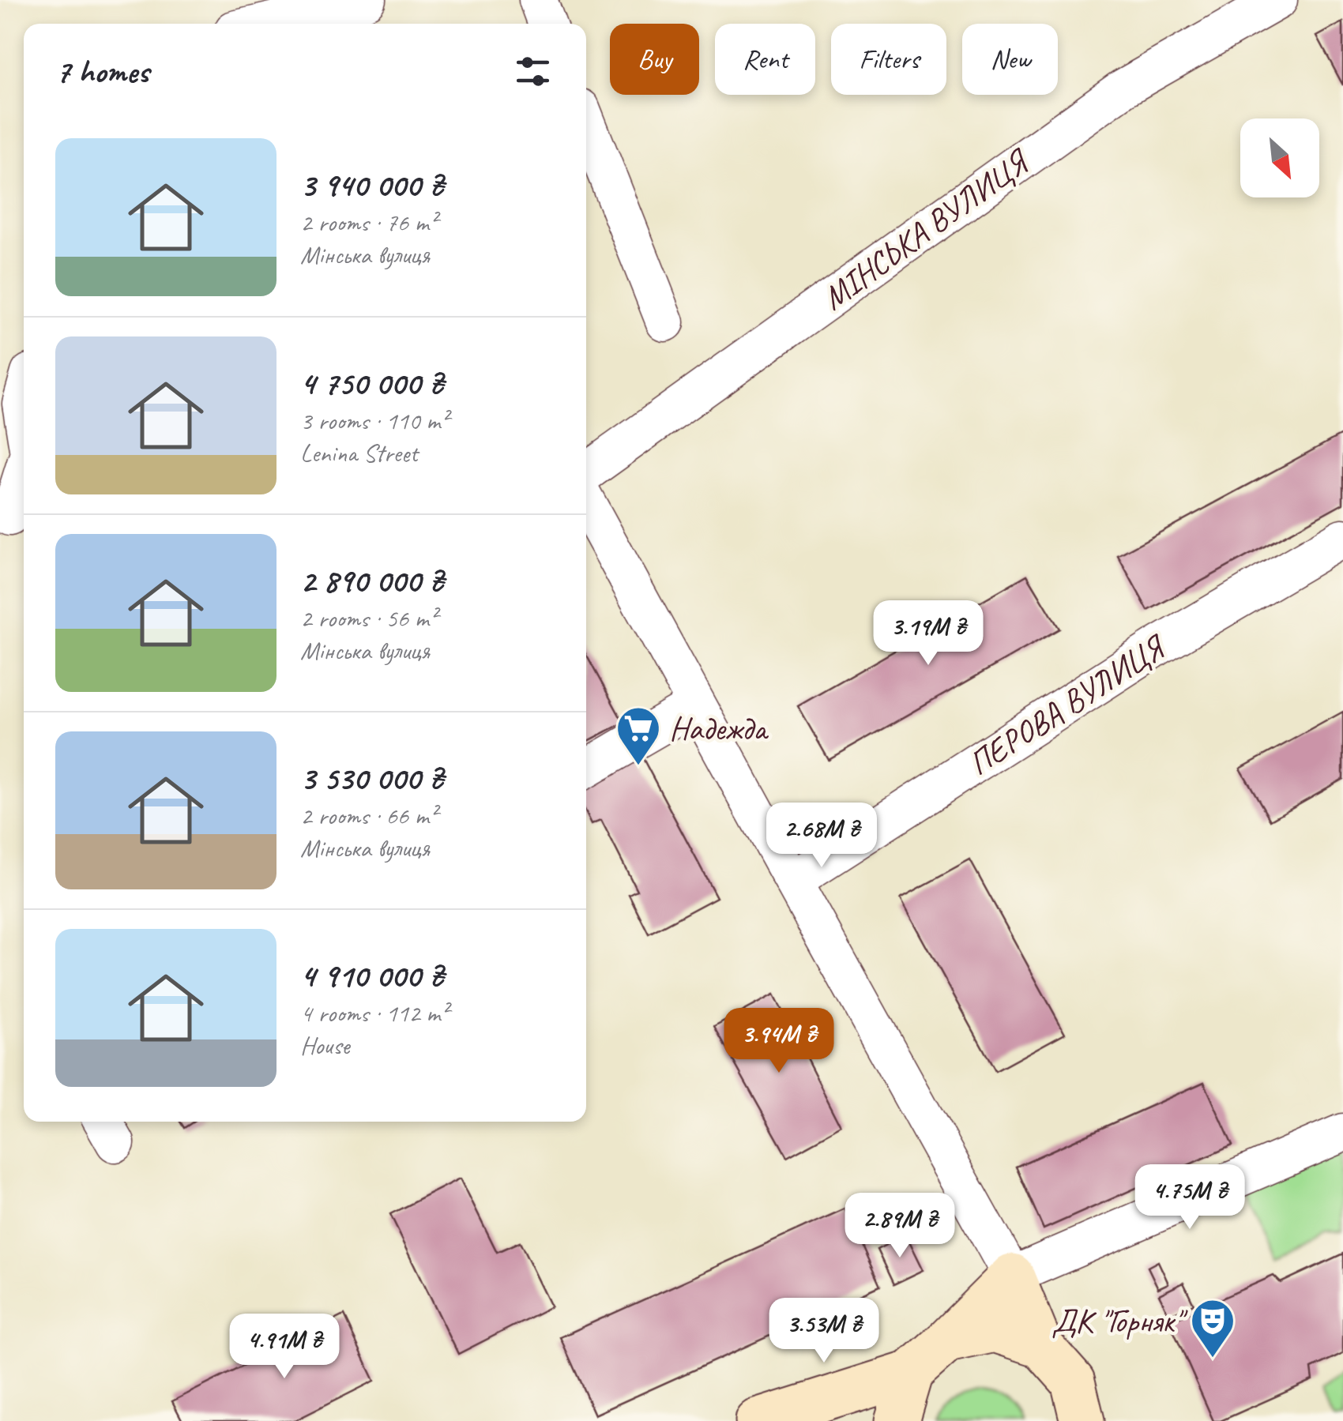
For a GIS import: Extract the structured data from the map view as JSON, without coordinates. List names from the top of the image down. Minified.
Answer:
{"streets":{"street":["МІНСЬКА ВУЛИЦЯ","ПЕРОВА ВУЛИЦЯ"]},"places":{"supermarket":["Надежда"],"theatre":["ДК \"Горняк\""]},"north":"bottom right","page":{"chip":["Buy","Rent","Filters","New"],"heading":"7 homes","list":[{"name":"3 940 000 ₴","note":"2 rooms · 76 m² · Мінська вулиця"},{"name":"4 750 000 ₴","note":"3 rooms · 110 m² · Lenina Street"},{"name":"2 890 000 ₴","note":"2 rooms · 56 m² · Мінська вулиця"},{"name":"3 530 000 ₴","note":"2 rooms · 66 m² · Мінська вулиця"},{"name":"4 910 000 ₴","note":"4 rooms · 112 m² · House"}],"price":["3.19M ₴","2.68M ₴","3.94M ₴","4.75M ₴","2.89M ₴","3.53M ₴","4.91M ₴"]}}
